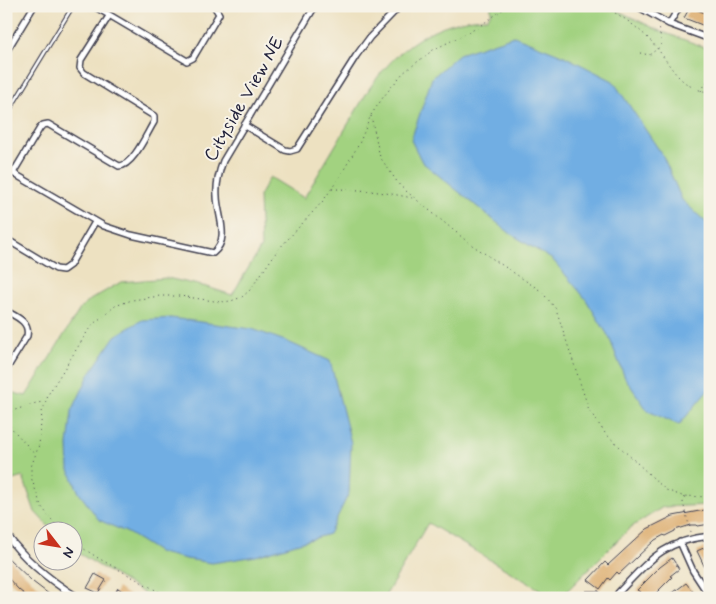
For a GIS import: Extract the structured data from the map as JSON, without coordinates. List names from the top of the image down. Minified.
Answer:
{"streets":{"street":["Cityside View NE"]},"north":"bottom right"}
